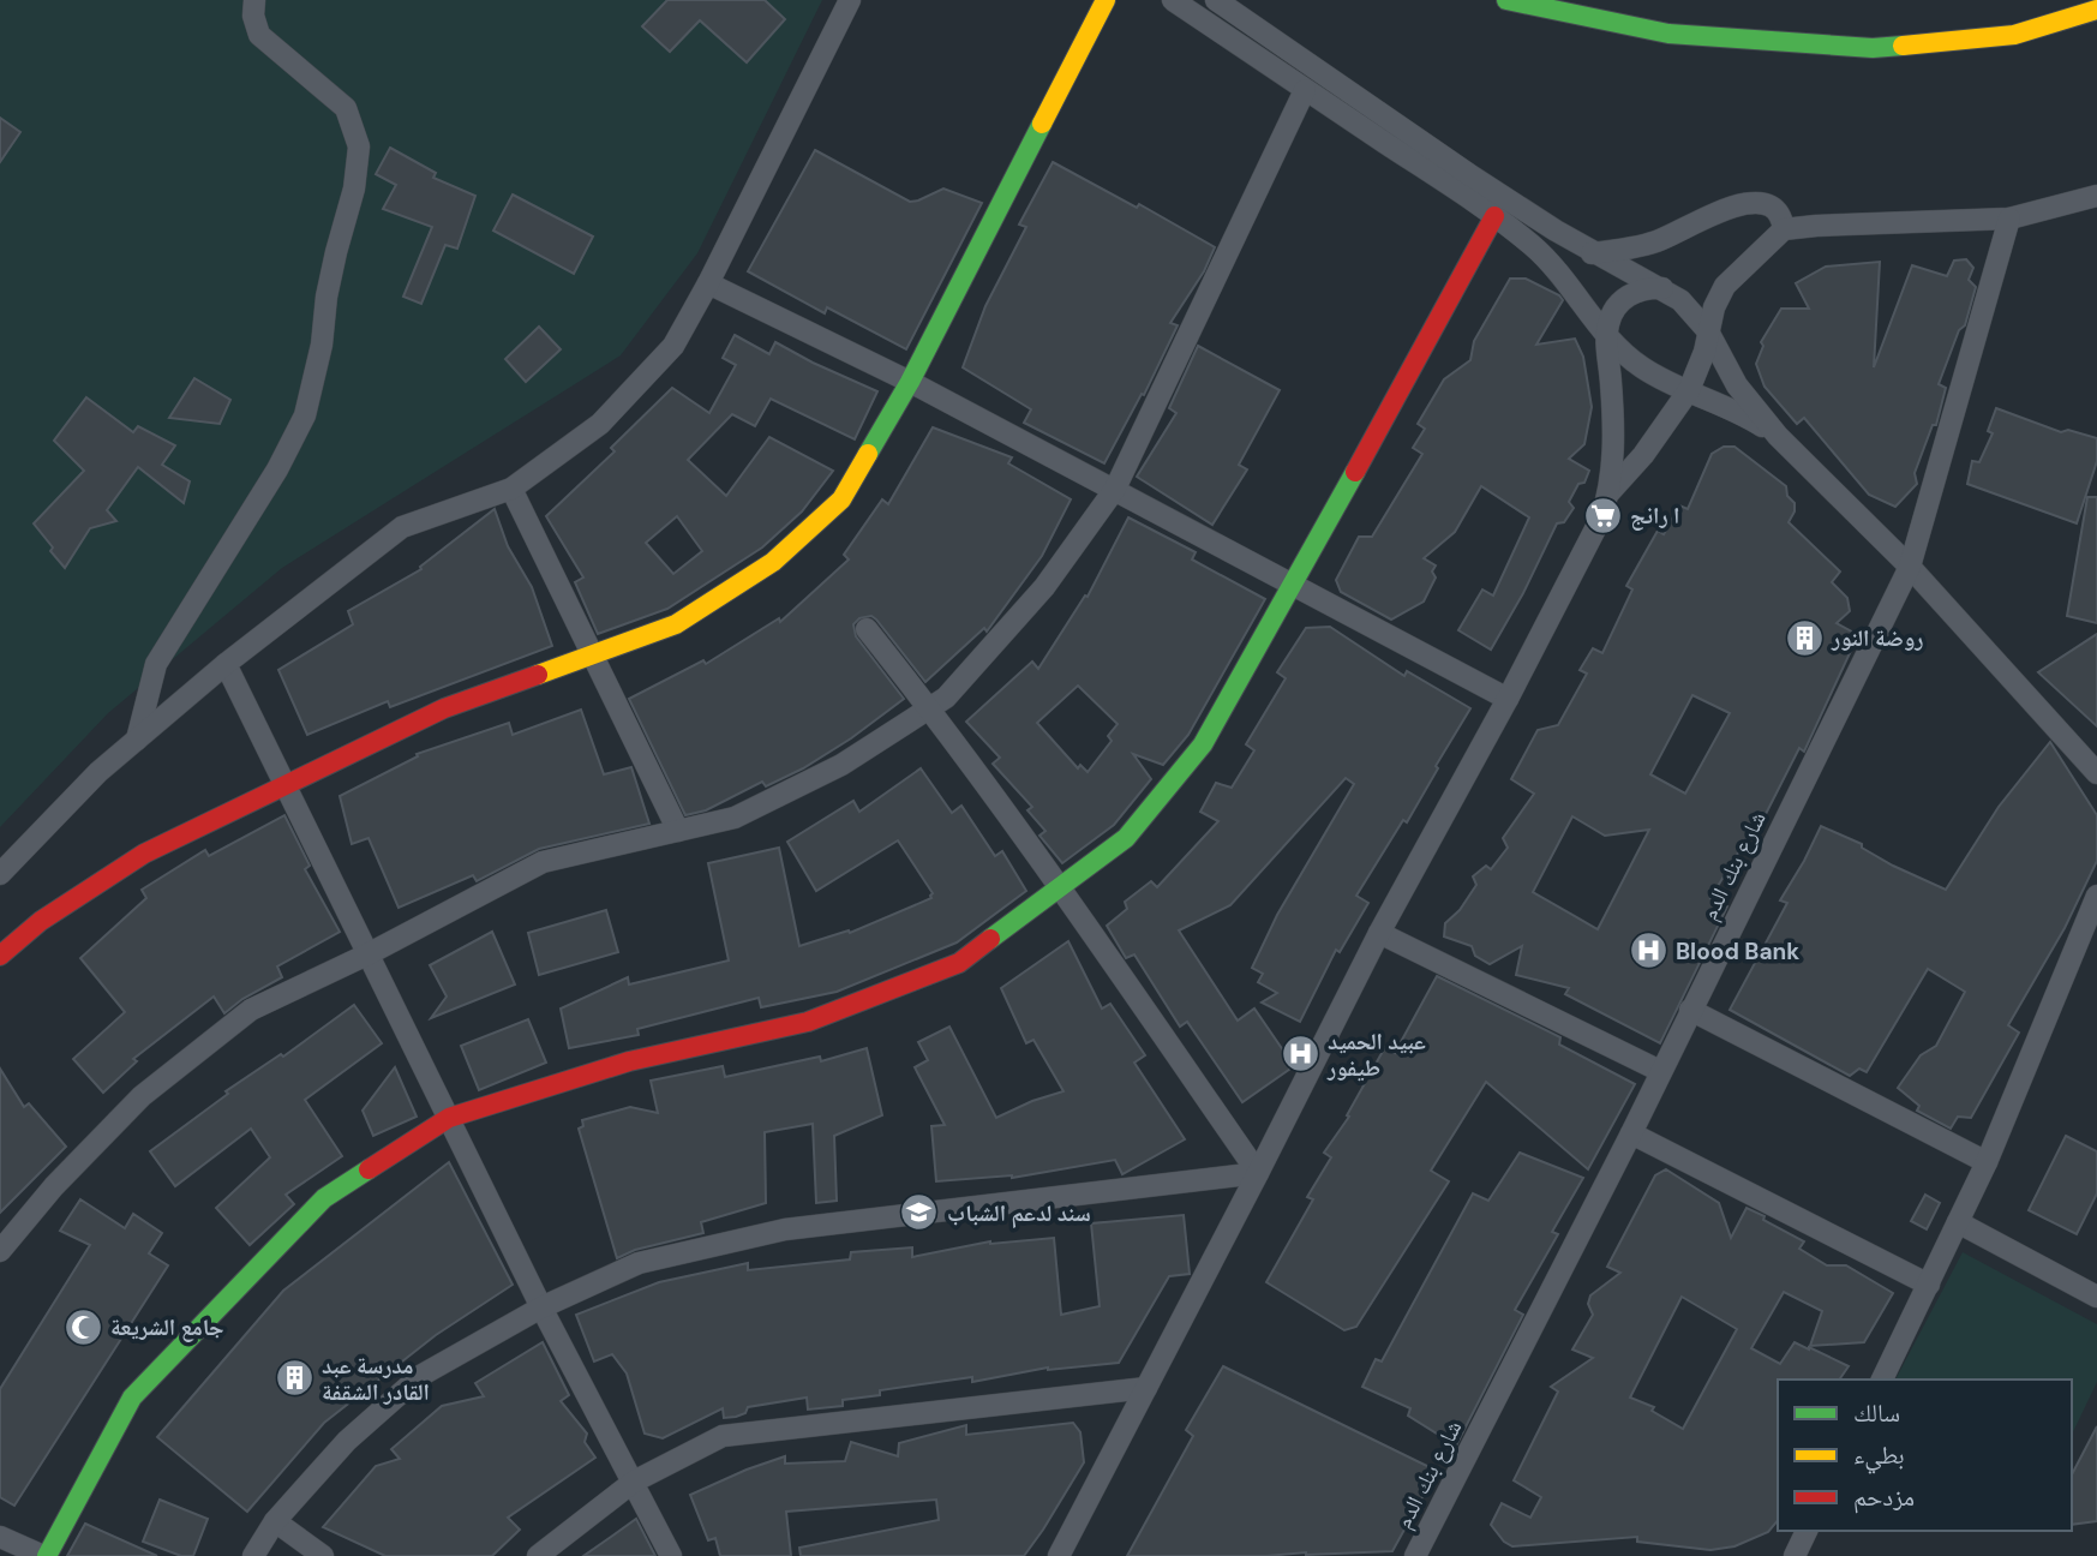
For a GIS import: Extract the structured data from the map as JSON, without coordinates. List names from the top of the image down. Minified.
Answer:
{"streets":{"street":["شارع بنك الدم"]},"places":{"supermarket":["ا رانج"],"building":["روضة النور","مدرسة عبد القادر الشقفة"],"hospital":["Blood Bank","عبيد الحميد طيفور"],"school or university":["سند لدعم الشباب"],"mosque":["جامع الشريعة"]},"legend":["سالك","بطيء","مزدحم"]}
